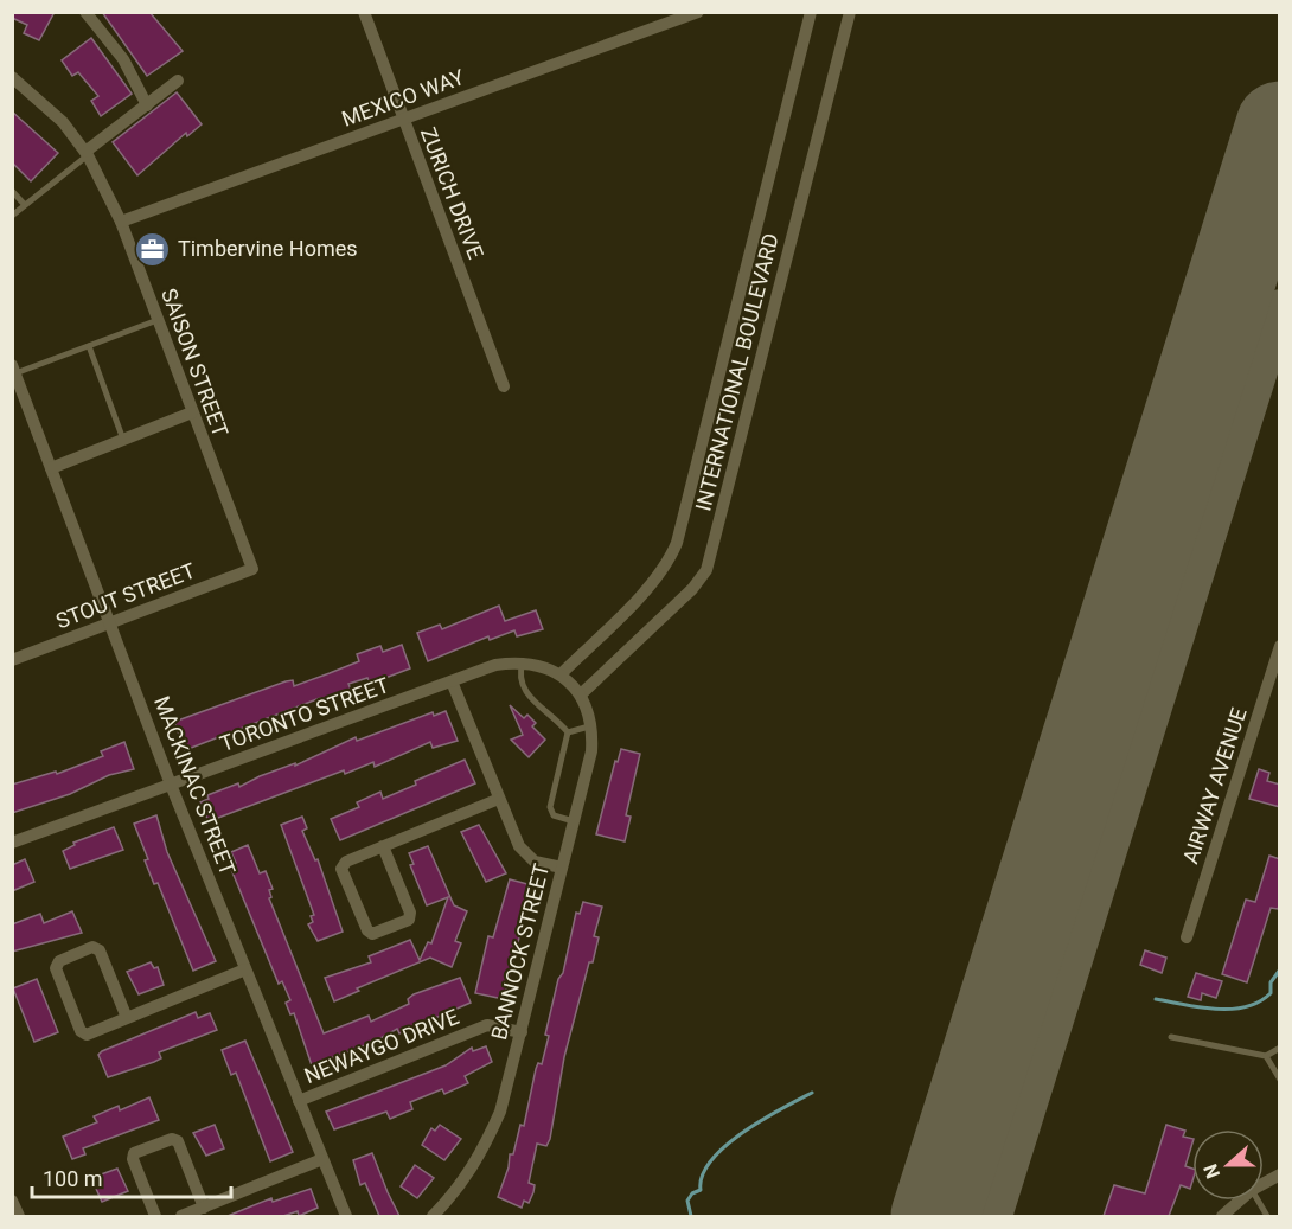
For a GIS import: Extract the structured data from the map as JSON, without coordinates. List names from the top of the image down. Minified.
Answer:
{"streets":{"street":["MEXICO WAY","ZURICH DRIVE","SAISON STREET","INTERNATIONAL BOULEVARD","STOUT STREET","TORONTO STREET","MACKINAC STREET","AIRWAY AVENUE","BANNOCK STREET","NEWAYGO DRIVE"]},"crossings":[["MEXICO WAY","ZURICH DRIVE"],["MEXICO WAY","SAISON STREET"],["SAISON STREET","STOUT STREET"],["INTERNATIONAL BOULEVARD","TORONTO STREET"],["INTERNATIONAL BOULEVARD","BANNOCK STREET"],["STOUT STREET","MACKINAC STREET"],["TORONTO STREET","MACKINAC STREET"],["TORONTO STREET","BANNOCK STREET"],["MACKINAC STREET","NEWAYGO DRIVE"],["BANNOCK STREET","NEWAYGO DRIVE"]],"places":{"office":["Timbervine Homes"]},"scale_bar":"100 m","north":"left"}
